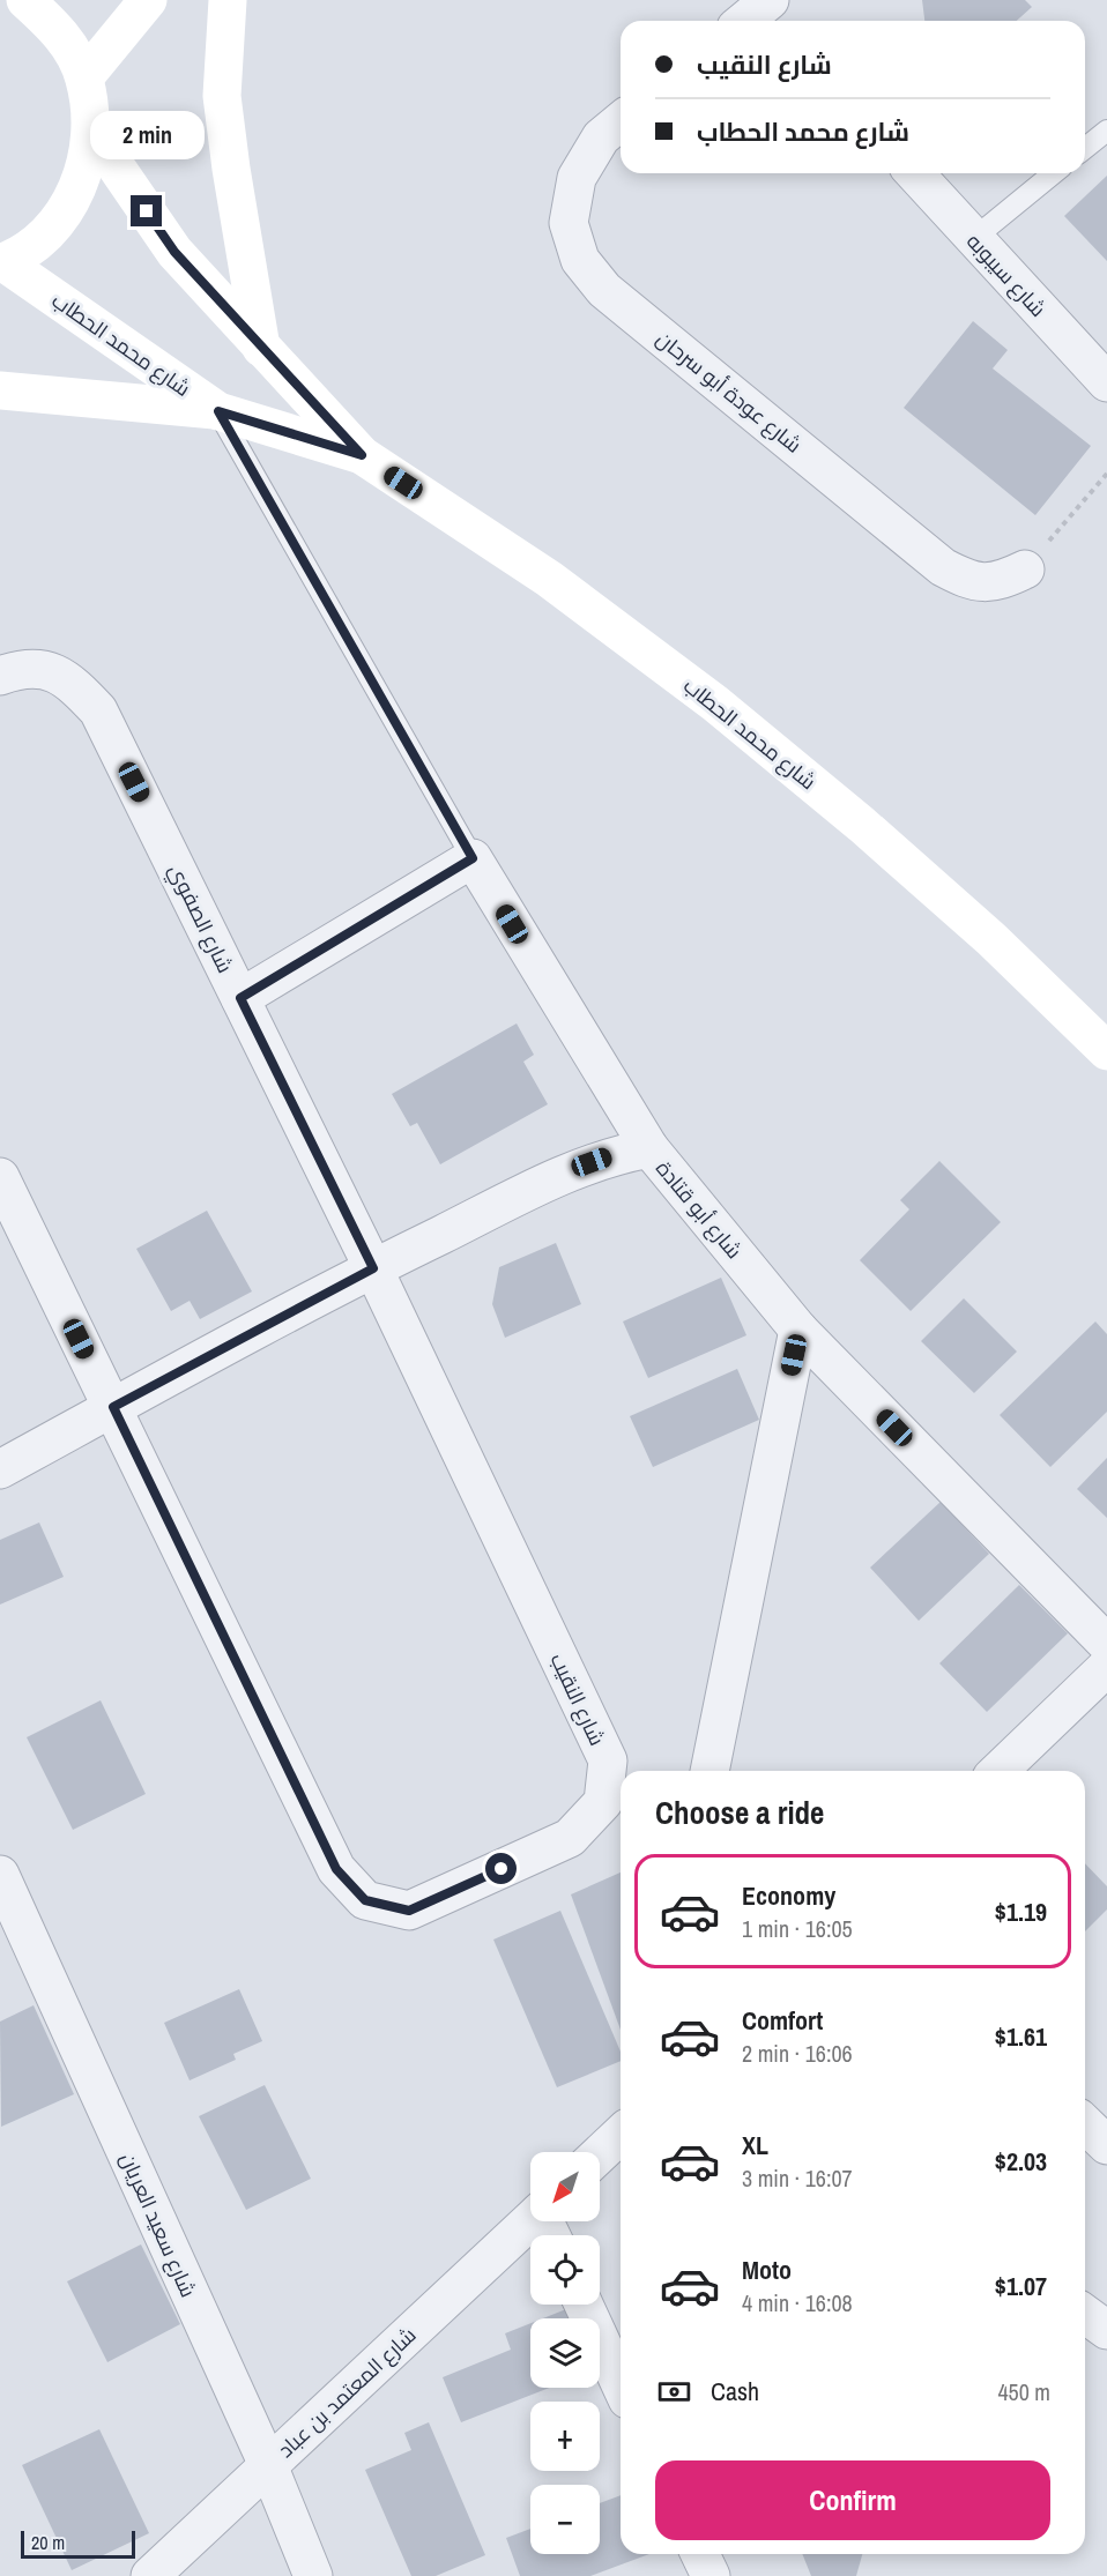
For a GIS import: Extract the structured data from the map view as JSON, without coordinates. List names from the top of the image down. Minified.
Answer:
{"streets":{"street":["شارع سيبوبه","شارع محمد الحطاب","شارع عودة أبو سرحان","شارع الصفوي","شارع أبو قتادة","شارع النقيب","شارع سعيد العريان","شارع المعتمد بن عباد"]},"crossings":[["شارع الصفوي","شارع أبو قتادة"],["شارع الصفوي","شارع النقيب"],["شارع أبو قتادة","شارع النقيب"],["شارع سعيد العريان","شارع المعتمد بن عباد"]],"scale_bar":"20 m","north":"bottom left","page":{"banner":["شارع النقيب","شارع محمد الحطاب"],"bubble":"2 min","heading":"Choose a ride","list":[{"name":"Economy","note":"1 min · 16:05","value":"$1.19"},{"name":"Comfort","note":"2 min · 16:06","value":"$1.61"},{"name":"XL","note":"3 min · 16:07","value":"$2.03"},{"name":"Moto","note":"4 min · 16:08","value":"$1.07"}],"map_buttons":["+","−"],"pay":["Cash","450 m"],"buttons":"Confirm","scale":"20 m"}}
